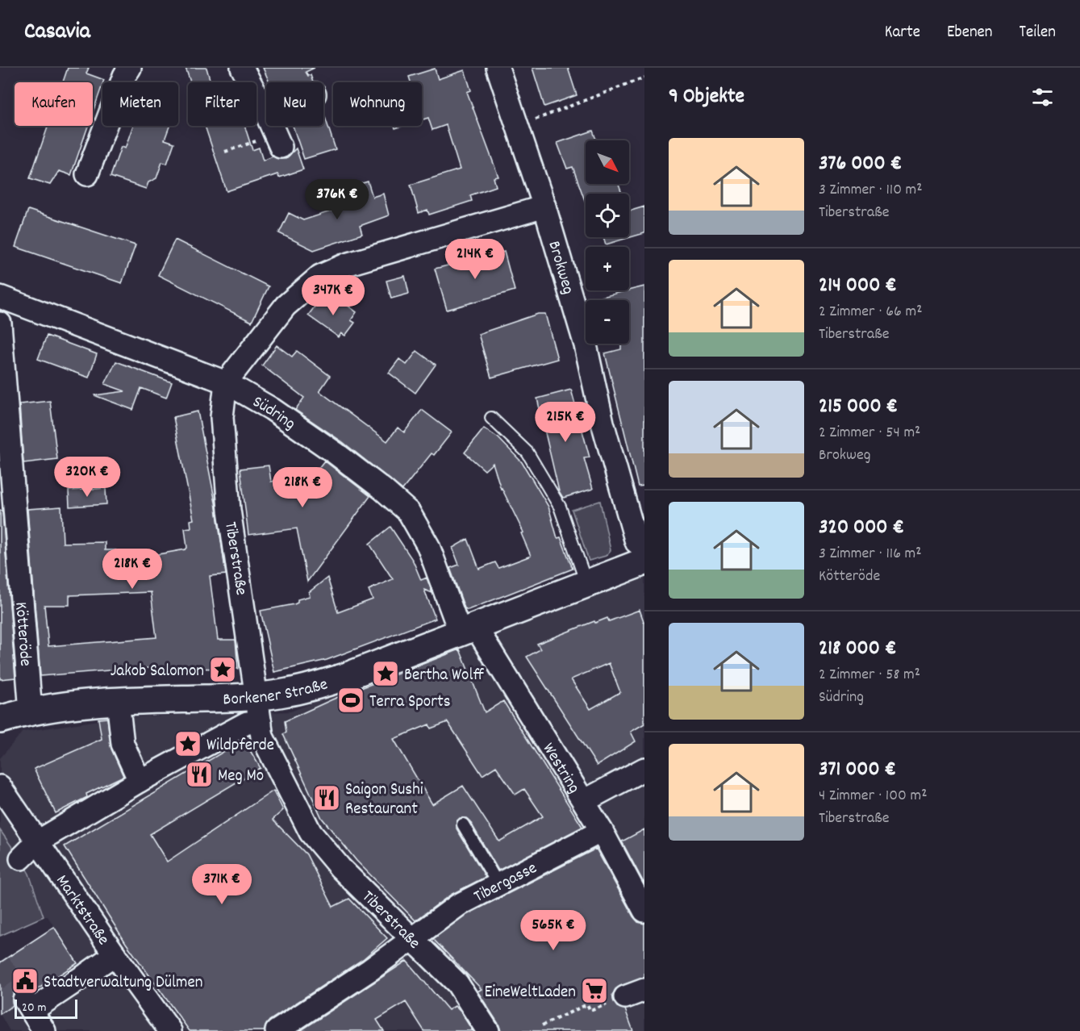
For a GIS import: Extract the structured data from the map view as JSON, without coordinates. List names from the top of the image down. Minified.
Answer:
{"streets":{"street":["Brokweg","Südring","Tiberstraße","Kötteröde","Borkener Straße","Westring","Tibergasse","Marktstraße"]},"crossings":[["Südring","Tiberstraße"],["Südring","Borkener Straße"],["Südring","Westring"],["Tiberstraße","Borkener Straße"],["Tiberstraße","Tibergasse"],["Kötteröde","Borkener Straße"],["Borkener Straße","Westring"],["Borkener Straße","Marktstraße"],["Westring","Tibergasse"]],"places":{"place":["Jakob Salomon","Bertha Wolff","Wildpferde"],"sports":["Terra Sports"],"restaurant":["Meg Mo","Saigon Sushi Restaurant"],"public building":["Stadtverwaltung Dülmen"],"supermarket":["EineWeltLaden"]},"scale_bar":"20 m","north":"bottom right","page":{"header":"Casavia","nav":["Karte","Ebenen","Teilen"],"heading":"9 Objekte","chip":["Kaufen","Mieten","Filter","Neu","Wohnung"],"list":[{"name":"376 000 €","note":"3 Zimmer · 110 m² · Tiberstraße"},{"name":"214 000 €","note":"2 Zimmer · 66 m² · Tiberstraße"},{"name":"215 000 €","note":"2 Zimmer · 54 m² · Brokweg"},{"name":"320 000 €","note":"3 Zimmer · 116 m² · Kötteröde"},{"name":"218 000 €","note":"2 Zimmer · 58 m² · Südring"},{"name":"371 000 €","note":"4 Zimmer · 100 m² · Tiberstraße"}],"map_buttons":["+","−"],"price":["376K €","214K €","347K €","215K €","320K €","218K €","218K €","371K €","565K €"],"scale":"20 m"}}
